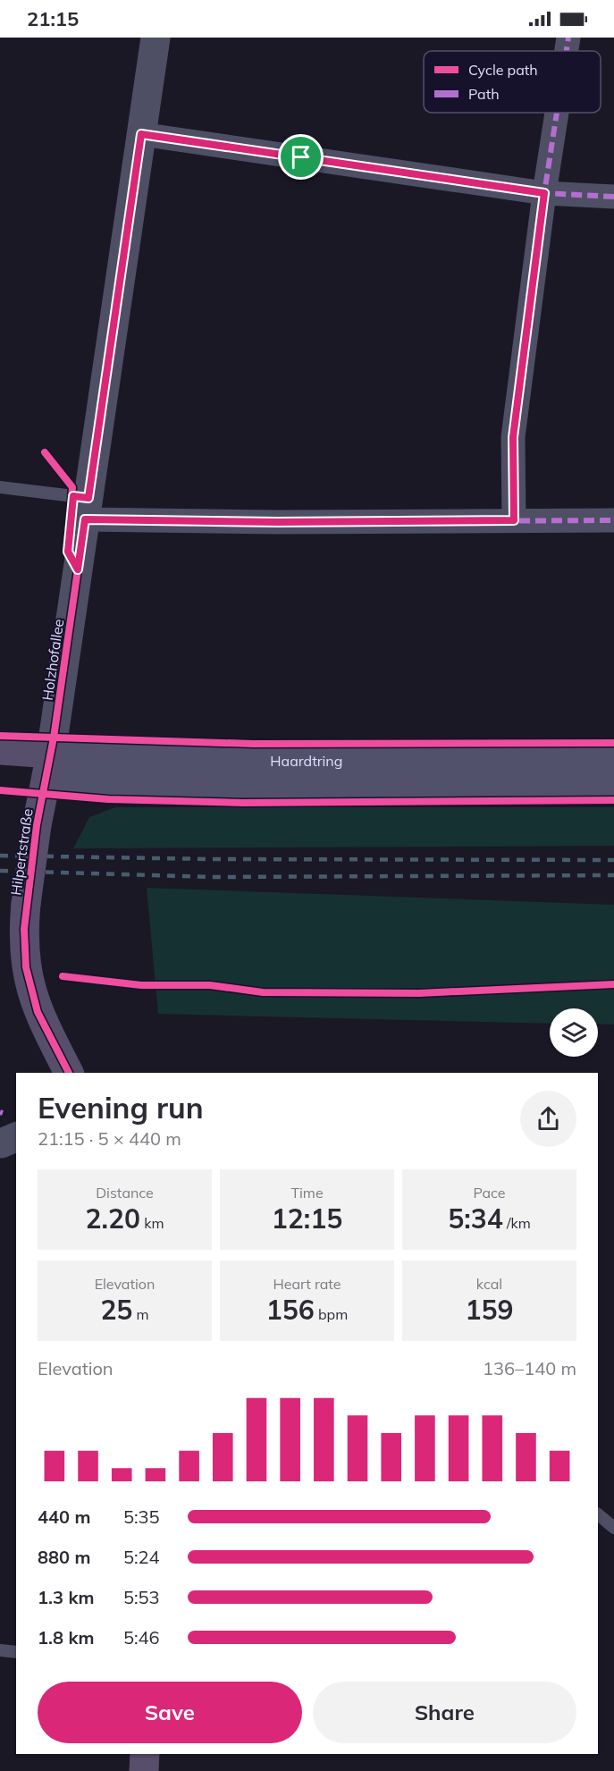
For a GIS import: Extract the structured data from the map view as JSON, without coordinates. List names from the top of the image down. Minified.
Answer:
{"streets":{"main road":["Haardtring","Hilpertstraße"],"street":["Holzhofallee"]},"crossings":[["Holzhofallee","Haardtring"],["Holzhofallee","Hilpertstraße"],["Haardtring","Hilpertstraße"]],"legend":["Cycle path","Path"],"page":{"status":"21:15","heading":["Evening run","21:15 · 5 × 440 m"],"stats":[["Distance","2.20 km"],["Time","12:15"],["Pace","5:34 /km"],["Elevation","25 m"],["Heart rate","156 bpm"],["kcal","159"]],"chart":["Elevation","136–140 m"],"list":[{"name":"440 m","note":"5:35"},{"name":"880 m","note":"5:24"},{"name":"1.3 km","note":"5:53"},{"name":"1.8 km","note":"5:46"}],"buttons":["Save","Share"]}}
